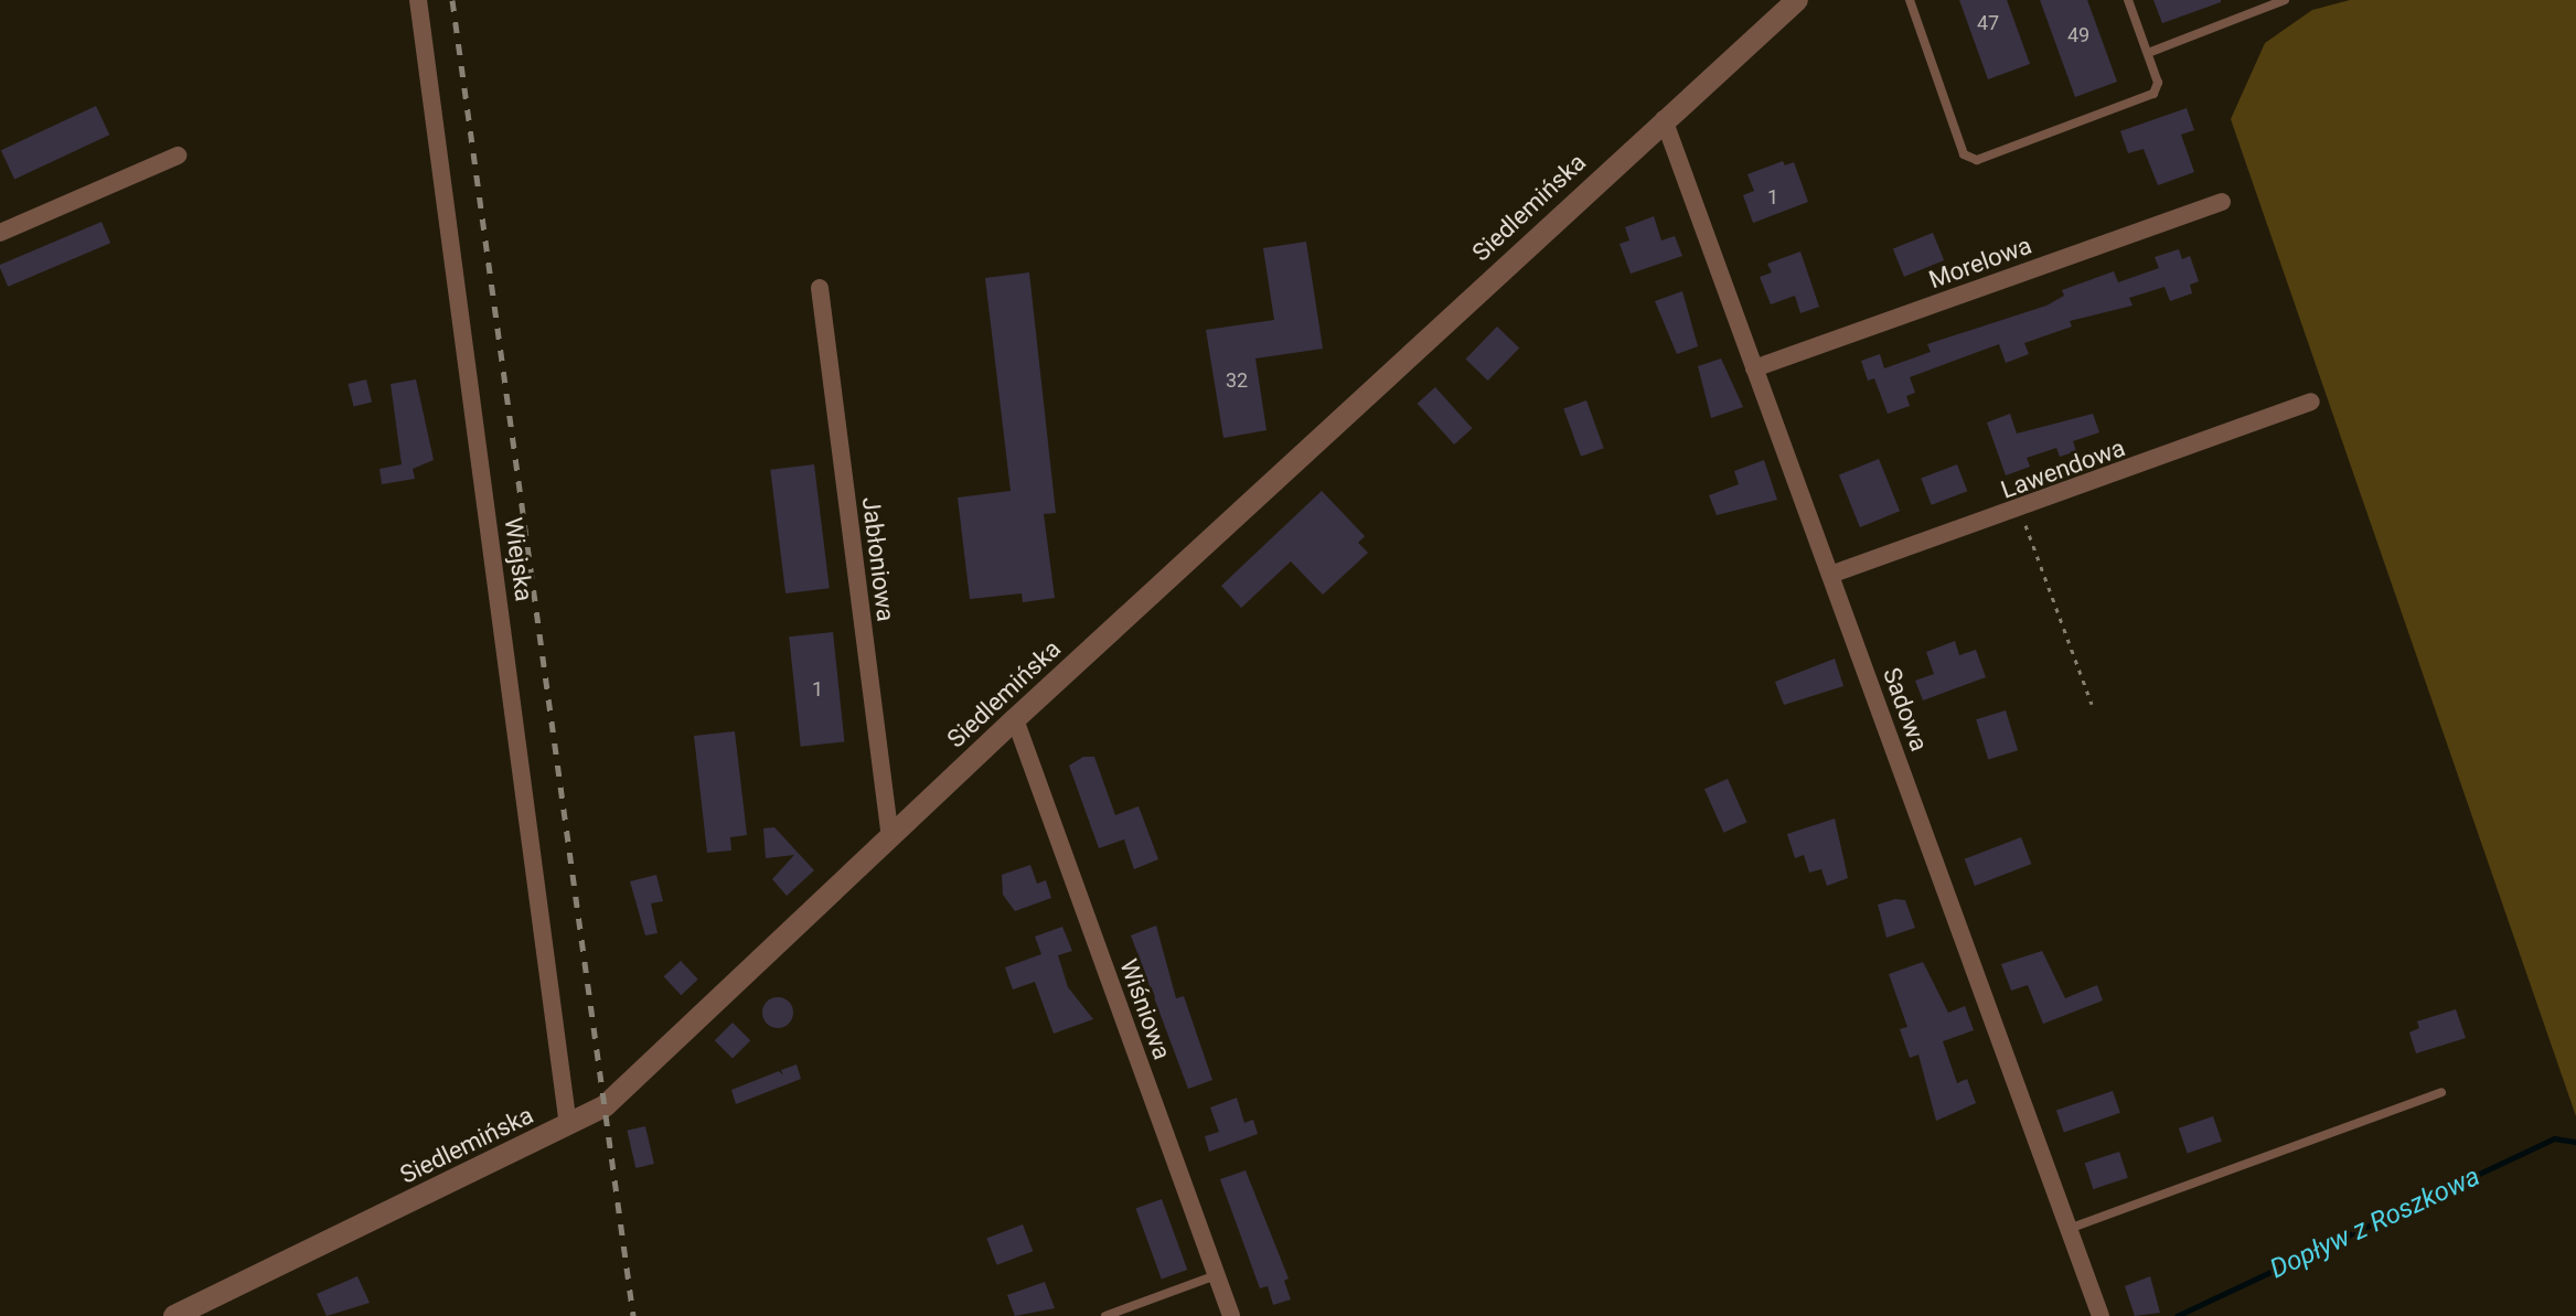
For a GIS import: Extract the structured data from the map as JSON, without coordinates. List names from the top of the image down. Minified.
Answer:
{"streets":{"street":["Siedlemińska","Morelowa","Lawendowa","Wiejska","Jabłoniowa","Sadowa","Wiśniowa"]},"crossings":[["Siedlemińska","Wiejska"],["Siedlemińska","Jabłoniowa"],["Siedlemińska","Sadowa"],["Siedlemińska","Wiśniowa"],["Morelowa","Sadowa"],["Lawendowa","Sadowa"]],"water":["Dopływ z Roszkowa"],"house_numbers":["47","49","1","32","1"]}
